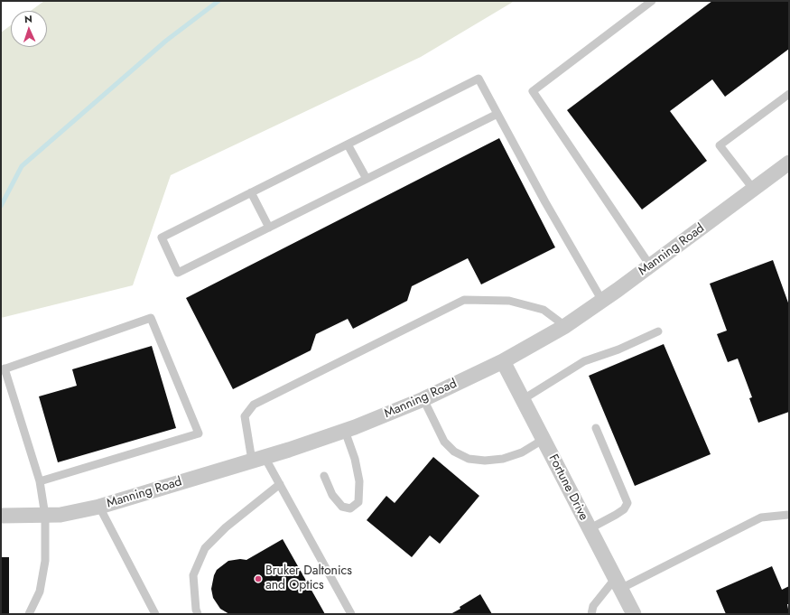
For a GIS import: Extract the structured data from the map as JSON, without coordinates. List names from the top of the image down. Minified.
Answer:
{"streets":{"street":["Manning Road","Fortune Drive"]},"crossings":[["Manning Road","Fortune Drive"]],"places":["Bruker Daltonics and Optics"],"north":"top"}
